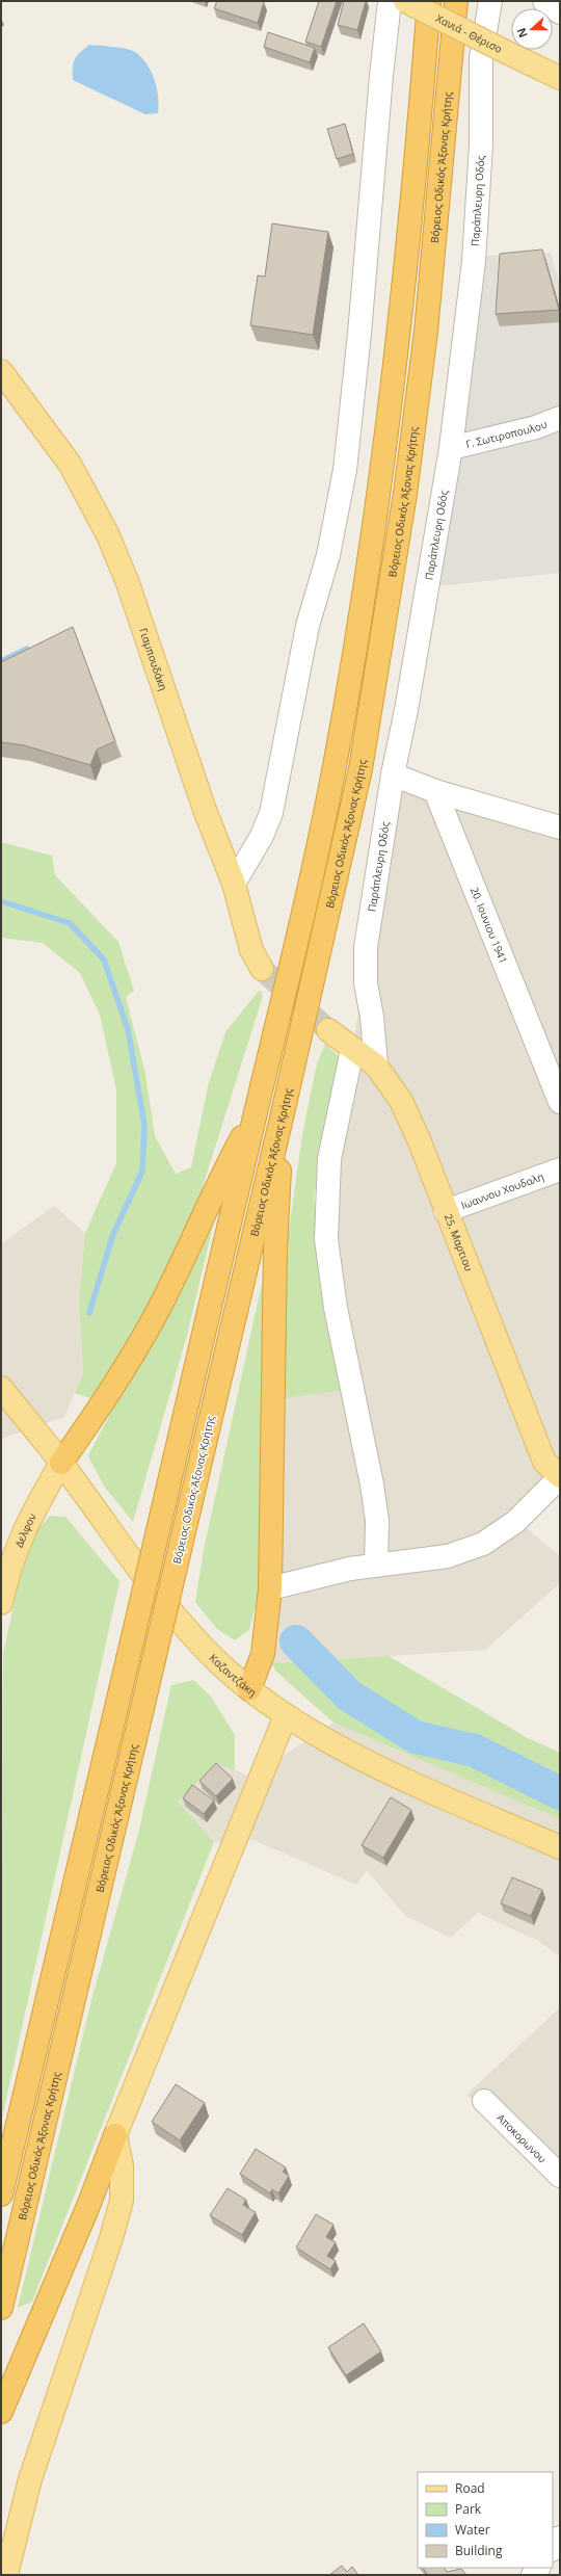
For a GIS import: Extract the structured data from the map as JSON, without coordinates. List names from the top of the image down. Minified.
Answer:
{"streets":{"highway":["Βόρειος Οδικός Άξονας Κρήτης"],"main road":["Χανιά - Θέρισο","Γιαμπουδάκη","25. Μαρτιου","Δελφον","Καζαντζάκη"],"street":["Παράπλευρη Οδός","Γ. Σωτιροπουλου","20. Ιουνιου 1941","Ιωαννου Χουδαλη","Αποκορωνου"]},"crossings":[["Παράπλευρη Οδός","Γ. Σωτιροπουλου"],["Παράπλευρη Οδός","25. Μαρτιου"],["Ιωαννου Χουδαλη","25. Μαρτιου"],["Δελφον","Καζαντζάκη"]],"legend":["Road","Park","Water","Building"],"north":"left"}
